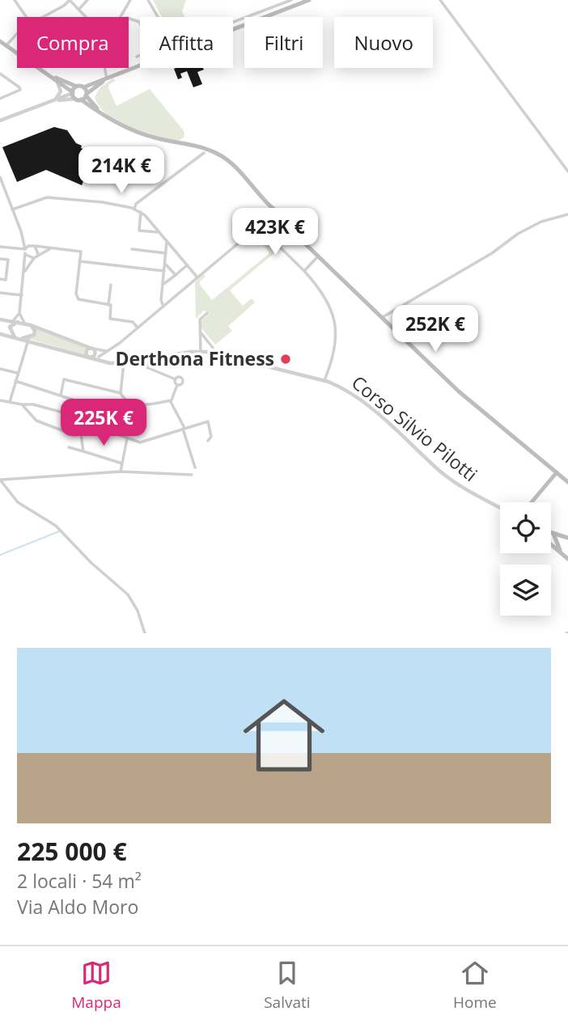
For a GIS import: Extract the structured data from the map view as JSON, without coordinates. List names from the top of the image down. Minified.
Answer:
{"streets":{"street":["Corso Silvio Pilotti"]},"places":["Derthona Fitness"],"page":{"chip":["Compra","Affitta","Filtri","Nuovo"],"price":["214K €","423K €","252K €","225K €"],"list":[{"name":"225 000 €","note":"2 locali · 54 m² · Via Aldo Moro"}],"tabs":["Mappa","Salvati","Home"]}}
